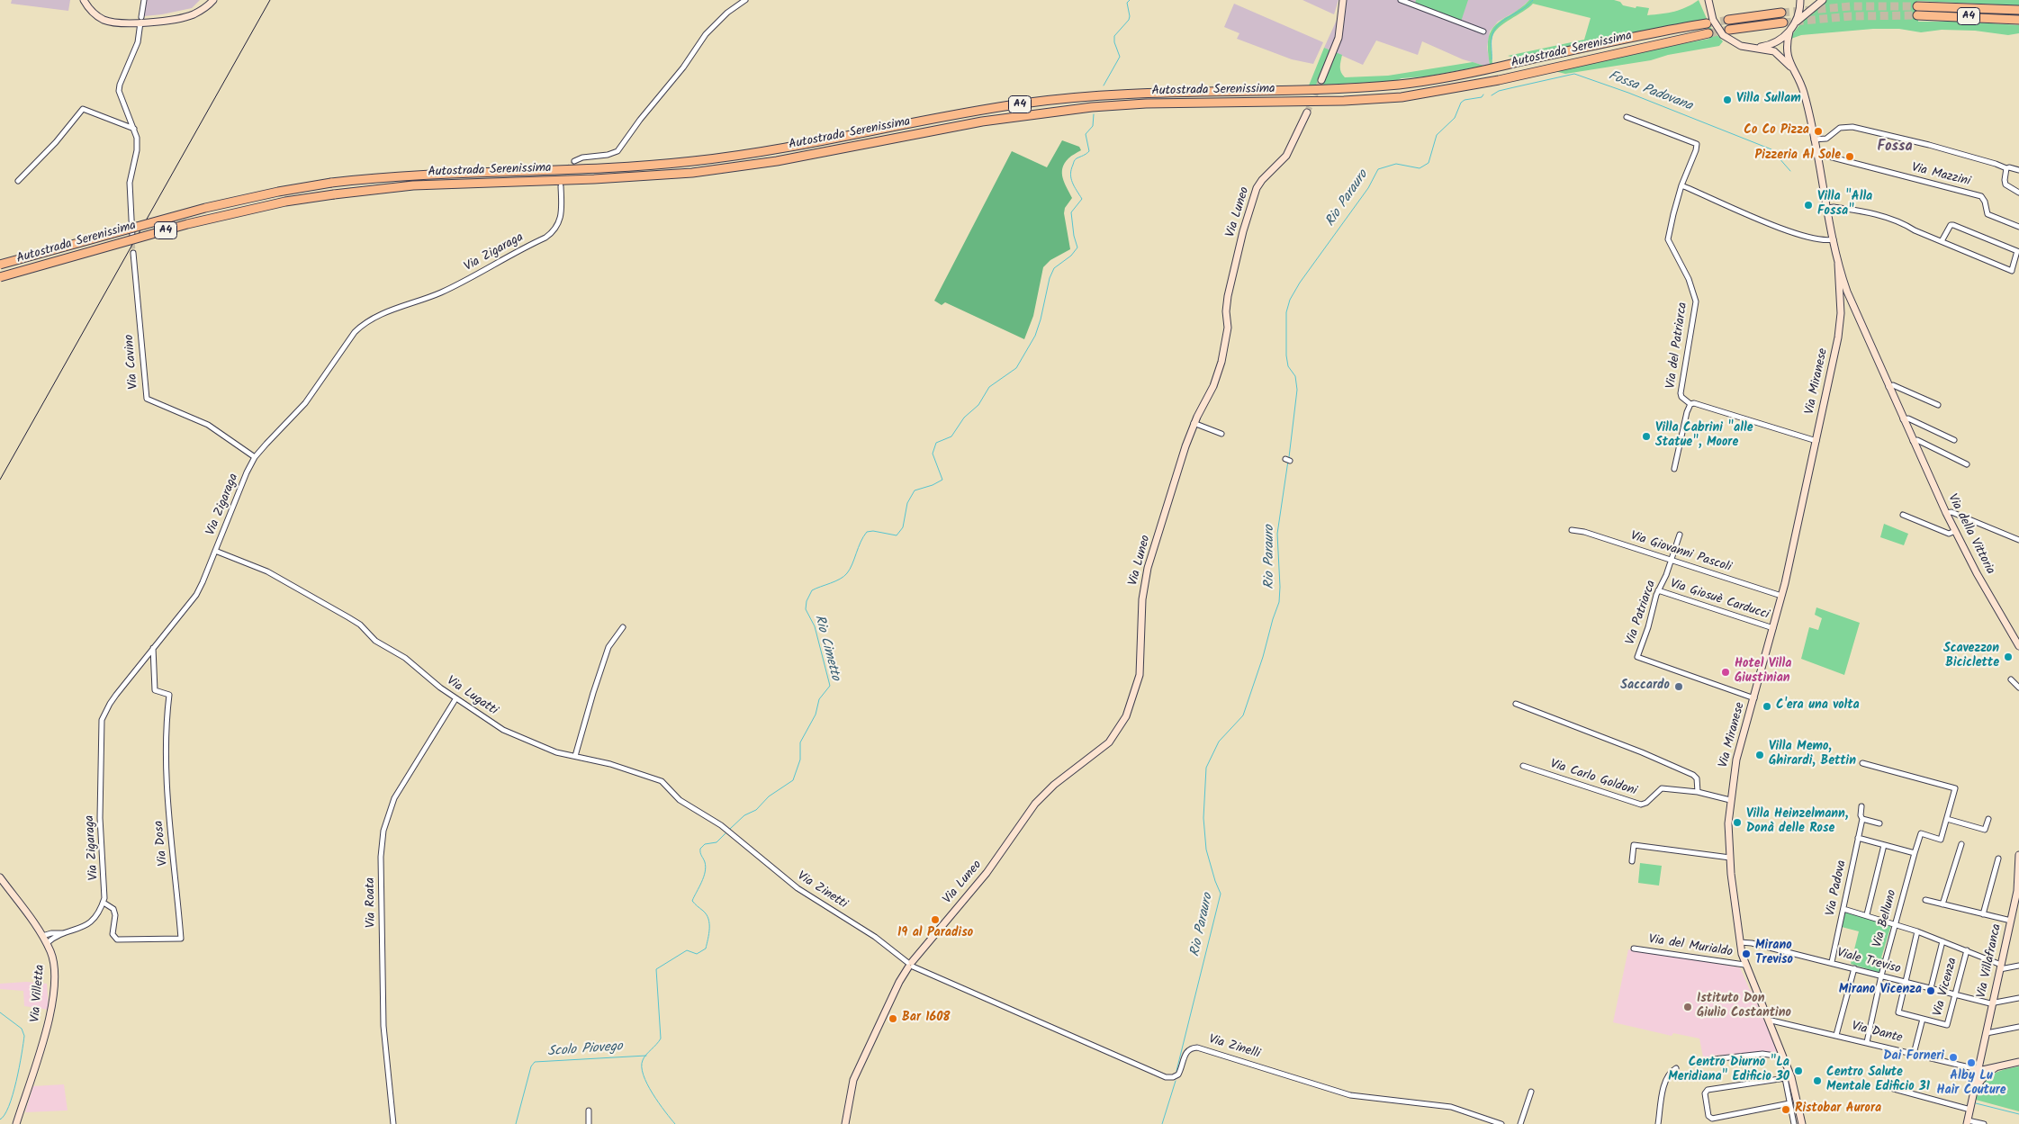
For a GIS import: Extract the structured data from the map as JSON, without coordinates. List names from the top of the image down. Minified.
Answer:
{"streets":{"highway":["A4","Autostrada Serenissima"],"main road":["Via Luneo","Via Miranese","Via della Vittoria","Via Villafranca","Via Villetta"],"street":["Via Mazzini","Via Zigaraga","Via del Patriarca","Via Cavino","Via Giovanni Pascoli","Via Giosuè Carducci","Via Patriarca","Via Lugatti","Via Carlo Goldoni","Via Dosa","Via Padova","Via Zinetti","Via Roata","Via Belluno","Via del Murialdo","Viale Treviso","Via Vicenza","Via Dante","Via Zinelli"]},"crossings":[["Via Mazzini","Via Miranese"],["Via Luneo","Via Zinetti"],["Via Luneo","Via Zinelli"],["Via Zigaraga","Via Cavino"],["Via Zigaraga","Via Lugatti"],["Via Zigaraga","Via Dosa"],["Via del Patriarca","Via Miranese"],["Via Miranese","Via della Vittoria"],["Via Miranese","Via Giovanni Pascoli"],["Via Miranese","Via Giosuè Carducci"],["Via Miranese","Via Patriarca"],["Via Miranese","Via Carlo Goldoni"],["Via Miranese","Via del Murialdo"],["Via Miranese","Viale Treviso"],["Via Miranese","Via Dante"],["Via Giovanni Pascoli","Via Patriarca"],["Via Giosuè Carducci","Via Patriarca"],["Via Lugatti","Via Zinetti"],["Via Lugatti","Via Roata"],["Via Padova","Viale Treviso"],["Via Zinetti","Via Zinelli"],["Via Belluno","Viale Treviso"],["Via Belluno","Via Dante"],["Via Villafranca","Viale Treviso"],["Via Villafranca","Via Dante"],["Viale Treviso","Via Vicenza"],["Via Vicenza","Via Dante"]],"districts":["Fossa"],"water":["Fossa Padovana","Rio Parauro","Rio Cimetto","Scolo Piovego"],"places":["Villa Sullam","Co Co Pizza","Pizzeria Al Sole","Villa \"Alla Fossa\"","Villa Cabrini \"alle Statue\", Moore","Scavezzon Biciclette","Hotel Villa Giustinian","Saccardo","C'era una volta","Villa Memo, Ghirardi, Bettin","Villa Heinzelmann, Donà delle Rose","19 al Paradiso","Mirano Treviso","Mirano Vicenza","Istituto Don Giulio Costantino","Bar 1608","Dai Forneri","Alby Lu Hair Couture","Centro Diurno \"La Meridiana\" Edificio 30","Centro Salute Mentale Edificio 31","Ristobar Aurora"]}
